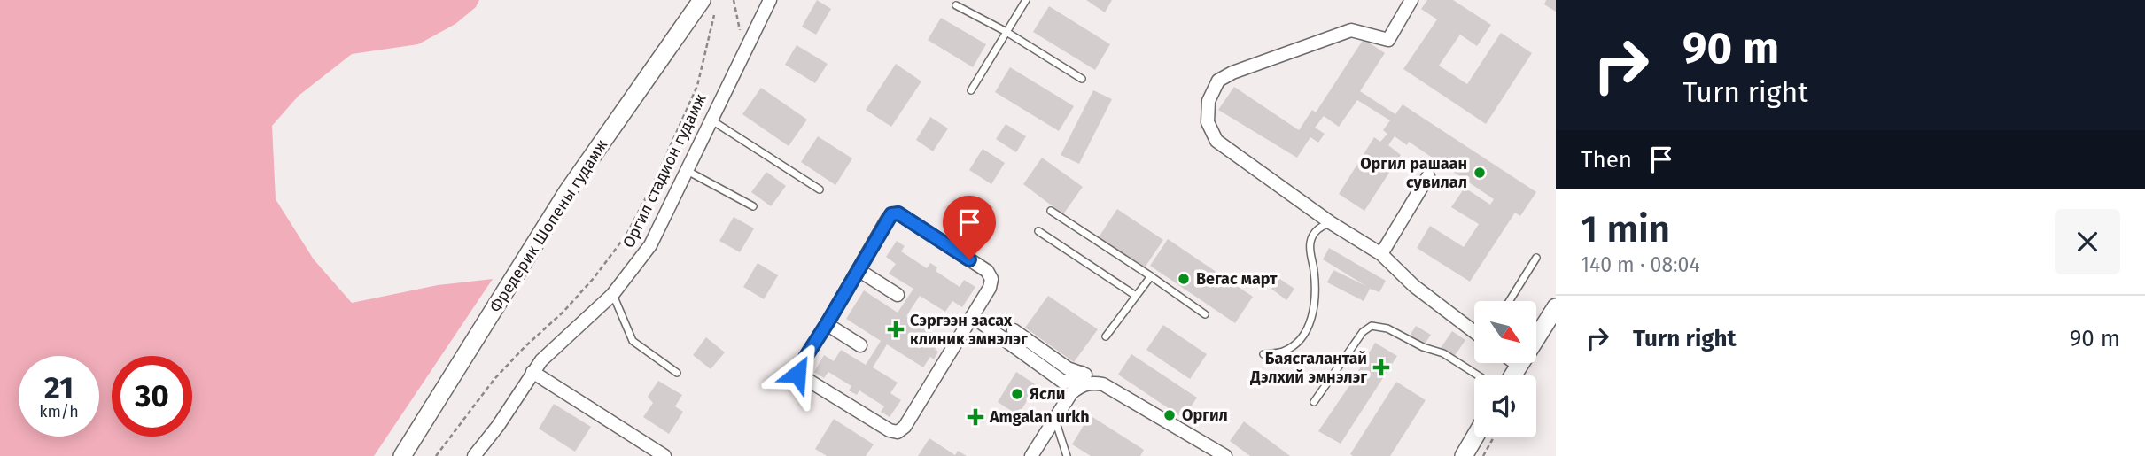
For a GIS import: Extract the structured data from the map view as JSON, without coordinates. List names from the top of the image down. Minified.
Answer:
{"streets":{"street":["Оргил стадион гудамж","Фредерик Шопены гудамж"]},"places":{"other":["Оргил рашаан сувилал","Вегас март","Ясли","Оргил"],"health":["Сэргээн засах клиник эмнэлэг","Баясгалантай Дэлхий эмнэлэг","Amgalan urkh"]},"north":"bottom right","page":{"turn":["90 m","Turn right"],"then":"Then","heading":["1 min","140 m · 08:04"],"list":[{"name":"Turn right","value":"90 m"}],"speed":"21 km/h","limit":"30"}}
